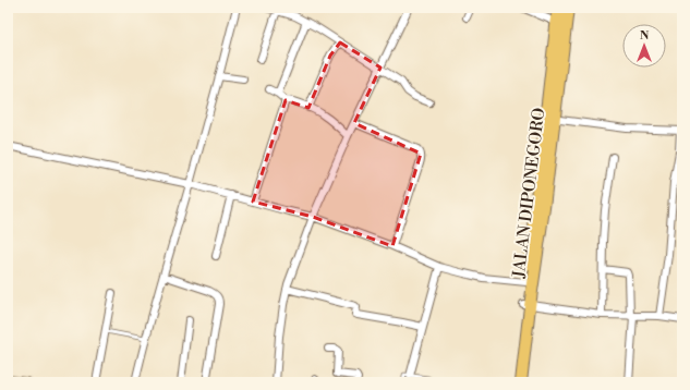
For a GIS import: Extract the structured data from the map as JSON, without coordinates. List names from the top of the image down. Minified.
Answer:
{"streets":{"main road":["JALAN DIPONEGORO"]},"north":"top"}
